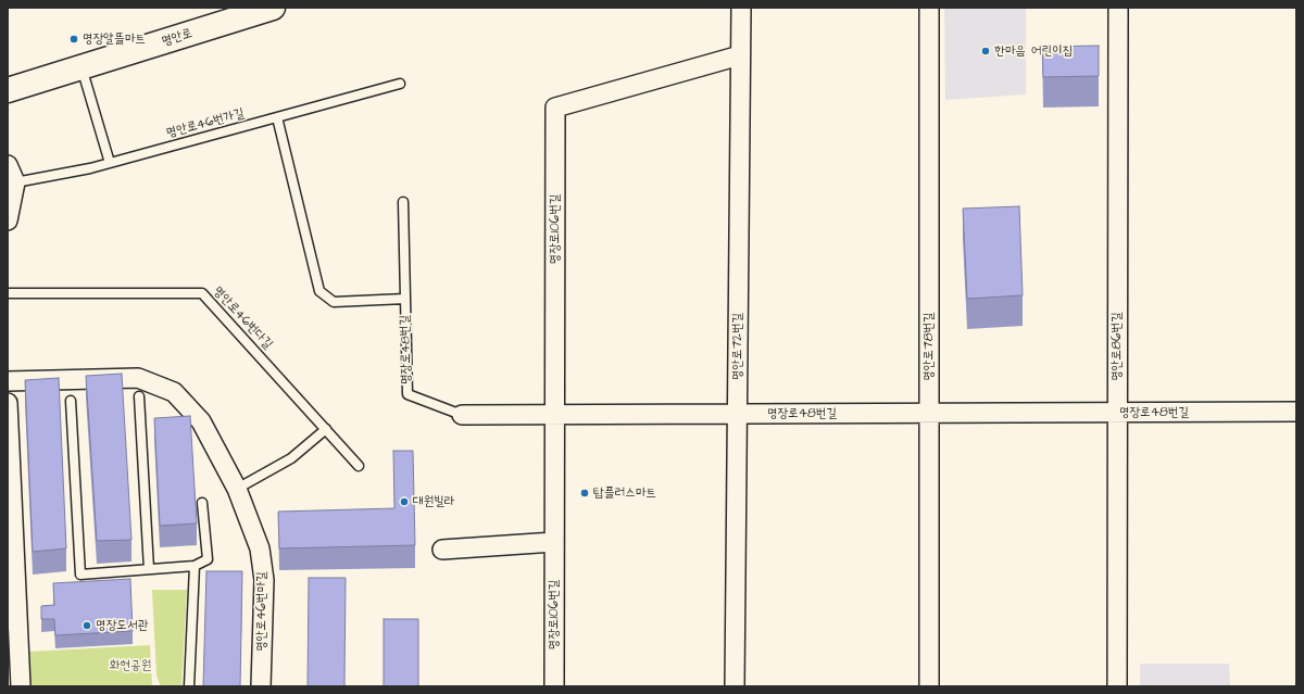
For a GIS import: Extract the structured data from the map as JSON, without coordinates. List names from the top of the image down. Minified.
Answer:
{"streets":{"main road":["명안로"],"street":["명장로106번길","명안로72번길","명안로78번길","명안로86번길","명장로48번길","명안로46번마길"],"lane":["명안로46번가길","명안로46번다길"]},"crossings":[["명안로46번가길","명장로48번길"],["명장로106번길","명안로72번길"],["명장로106번길","명장로48번길"],["명안로72번길","명장로48번길"],["명안로78번길","명장로48번길"],["명안로86번길","명장로48번길"]],"parks":["화현공원"],"places":["명장알뜰마트","한마음 어린이집","탑플러스마트","대원빌라","명장도서관"]}
